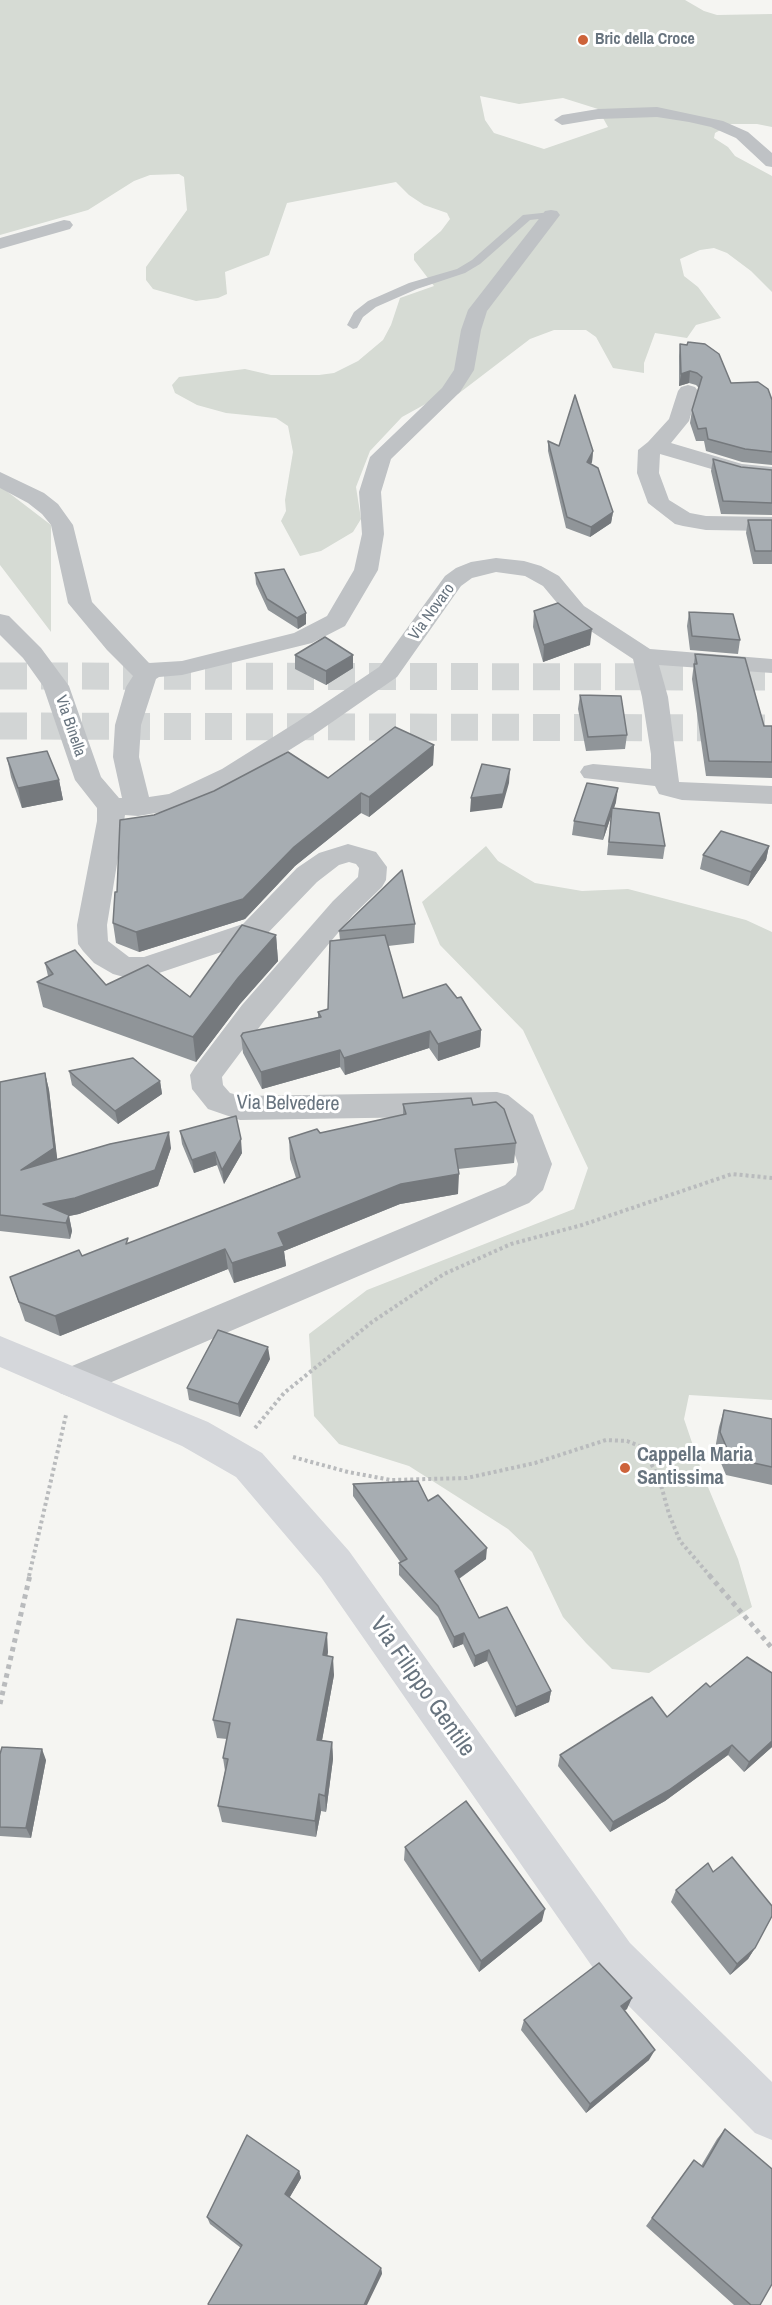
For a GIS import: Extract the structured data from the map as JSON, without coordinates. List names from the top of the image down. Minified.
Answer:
{"streets":{"street":["Via Novaro","Via Binella","Via Belvedere","Via Filippo Gentile"]},"crossings":[["Via Novaro","Via Binella"],["Via Novaro","Via Belvedere"],["Via Binella","Via Belvedere"],["Via Belvedere","Via Filippo Gentile"]],"places":["Bric della Croce","Cappella Maria Santissima"]}
